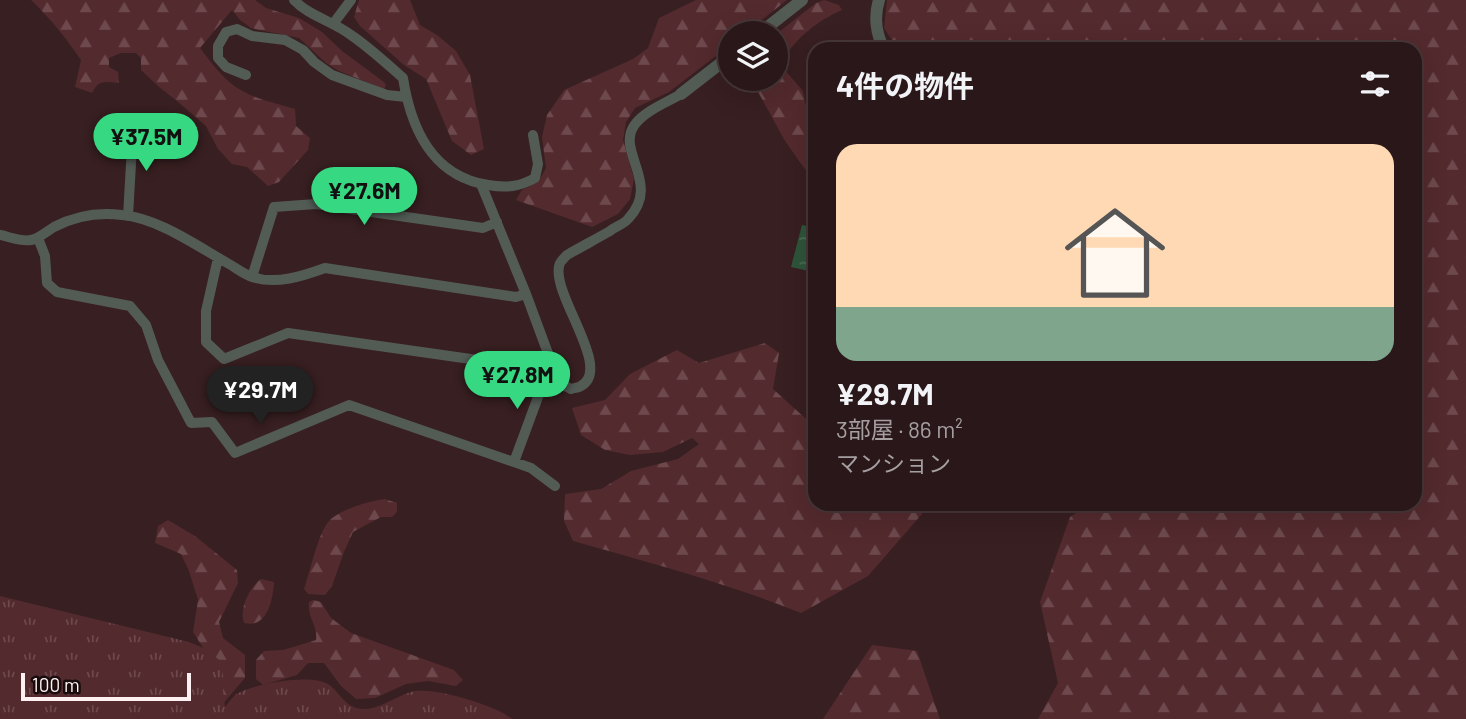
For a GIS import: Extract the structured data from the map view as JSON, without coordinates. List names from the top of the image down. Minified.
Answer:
{"scale_bar":"100 m","page":{"heading":"4件の物件","price":["¥37.5M","¥27.6M","¥27.8M","¥29.7M"],"list":[{"name":"¥29.7M","note":"3部屋 · 86 m² · マンション"}],"scale":"100 m"}}
